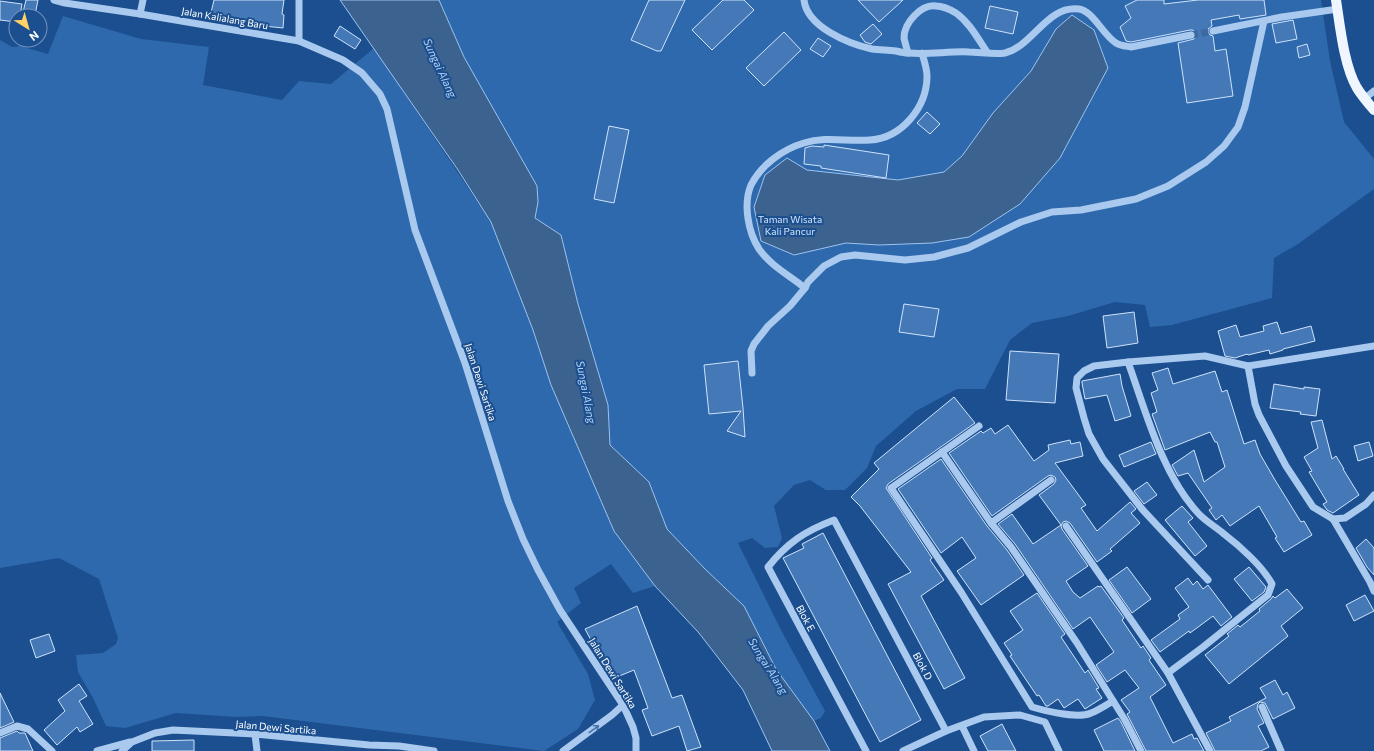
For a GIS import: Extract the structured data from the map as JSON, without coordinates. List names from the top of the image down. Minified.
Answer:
{"streets":{"street":["Jalan Kalialang Baru","Jalan Dewi Sartika","Blok E","Blok D"]},"crossings":[["Jalan Kalialang Baru","Jalan Dewi Sartika"],["Blok E","Blok D"]],"water":["Sungai Alang"],"parks":["Taman Wisata Kali Pancur"],"north":"bottom right"}
